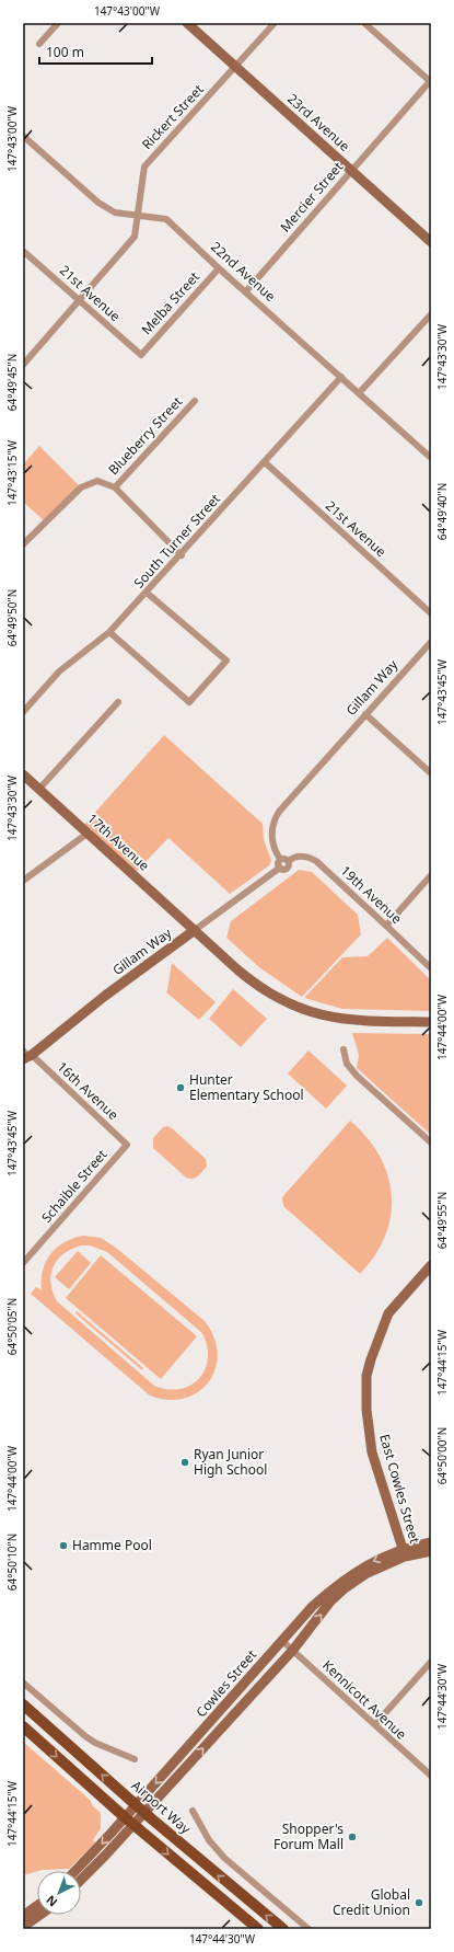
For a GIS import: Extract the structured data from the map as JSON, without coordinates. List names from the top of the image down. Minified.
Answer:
{"streets":{"main road":["Airport Way"],"street":["Rickert Street","23rd Avenue","Mercier Street","22nd Avenue","21st Avenue","Melba Street","Blueberry Street","South Turner Street","Gillam Way","17th Avenue","19th Avenue","16th Avenue","Schaible Street","East Cowles Street","Cowles Street","Kennicott Avenue"]},"crossings":[["Rickert Street","23rd Avenue"],["Rickert Street","22nd Avenue"],["Rickert Street","21st Avenue"],["23rd Avenue","Mercier Street"],["Mercier Street","22nd Avenue"],["22nd Avenue","Melba Street"],["22nd Avenue","South Turner Street"],["21st Avenue","Melba Street"],["21st Avenue","South Turner Street"],["Gillam Way","17th Avenue"],["Gillam Way","19th Avenue"],["Gillam Way","16th Avenue"],["16th Avenue","Schaible Street"],["East Cowles Street","Cowles Street"],["Cowles Street","Kennicott Avenue"],["Cowles Street","Airport Way"]],"places":["Hunter Elementary School","Ryan Junior High School","Hamme Pool","Shopper's Forum Mall","Global Credit Union"],"scale_bar":"100 m","north":"bottom left","coordinates":["147°43'00\"W","147°43'30\"W","64°49'45\"N","147°43'15\"W","64°49'40\"N","64°49'50\"N","147°43'45\"W","147°44'00\"W","64°49'55\"N","64°50'05\"N","147°44'15\"W","64°50'00\"N","64°50'10\"N","147°44'30\"W"]}
